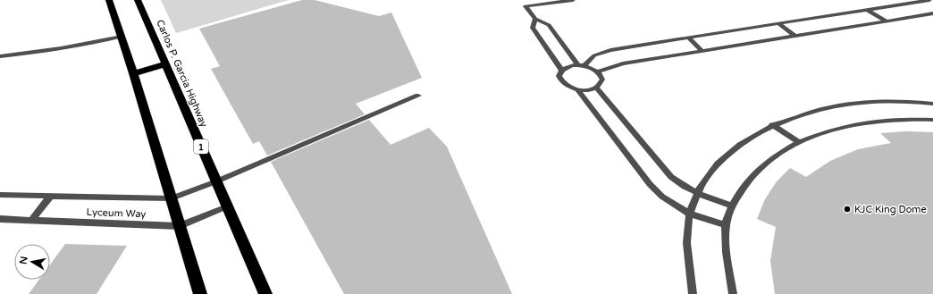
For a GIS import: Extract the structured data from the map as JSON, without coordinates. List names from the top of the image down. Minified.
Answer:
{"streets":{"highway":["Carlos P. Garcia Highway","1"],"street":["Lyceum Way"]},"crossings":[["Carlos P. Garcia Highway","Lyceum Way"]],"places":["KJC King Dome"],"north":"left"}
